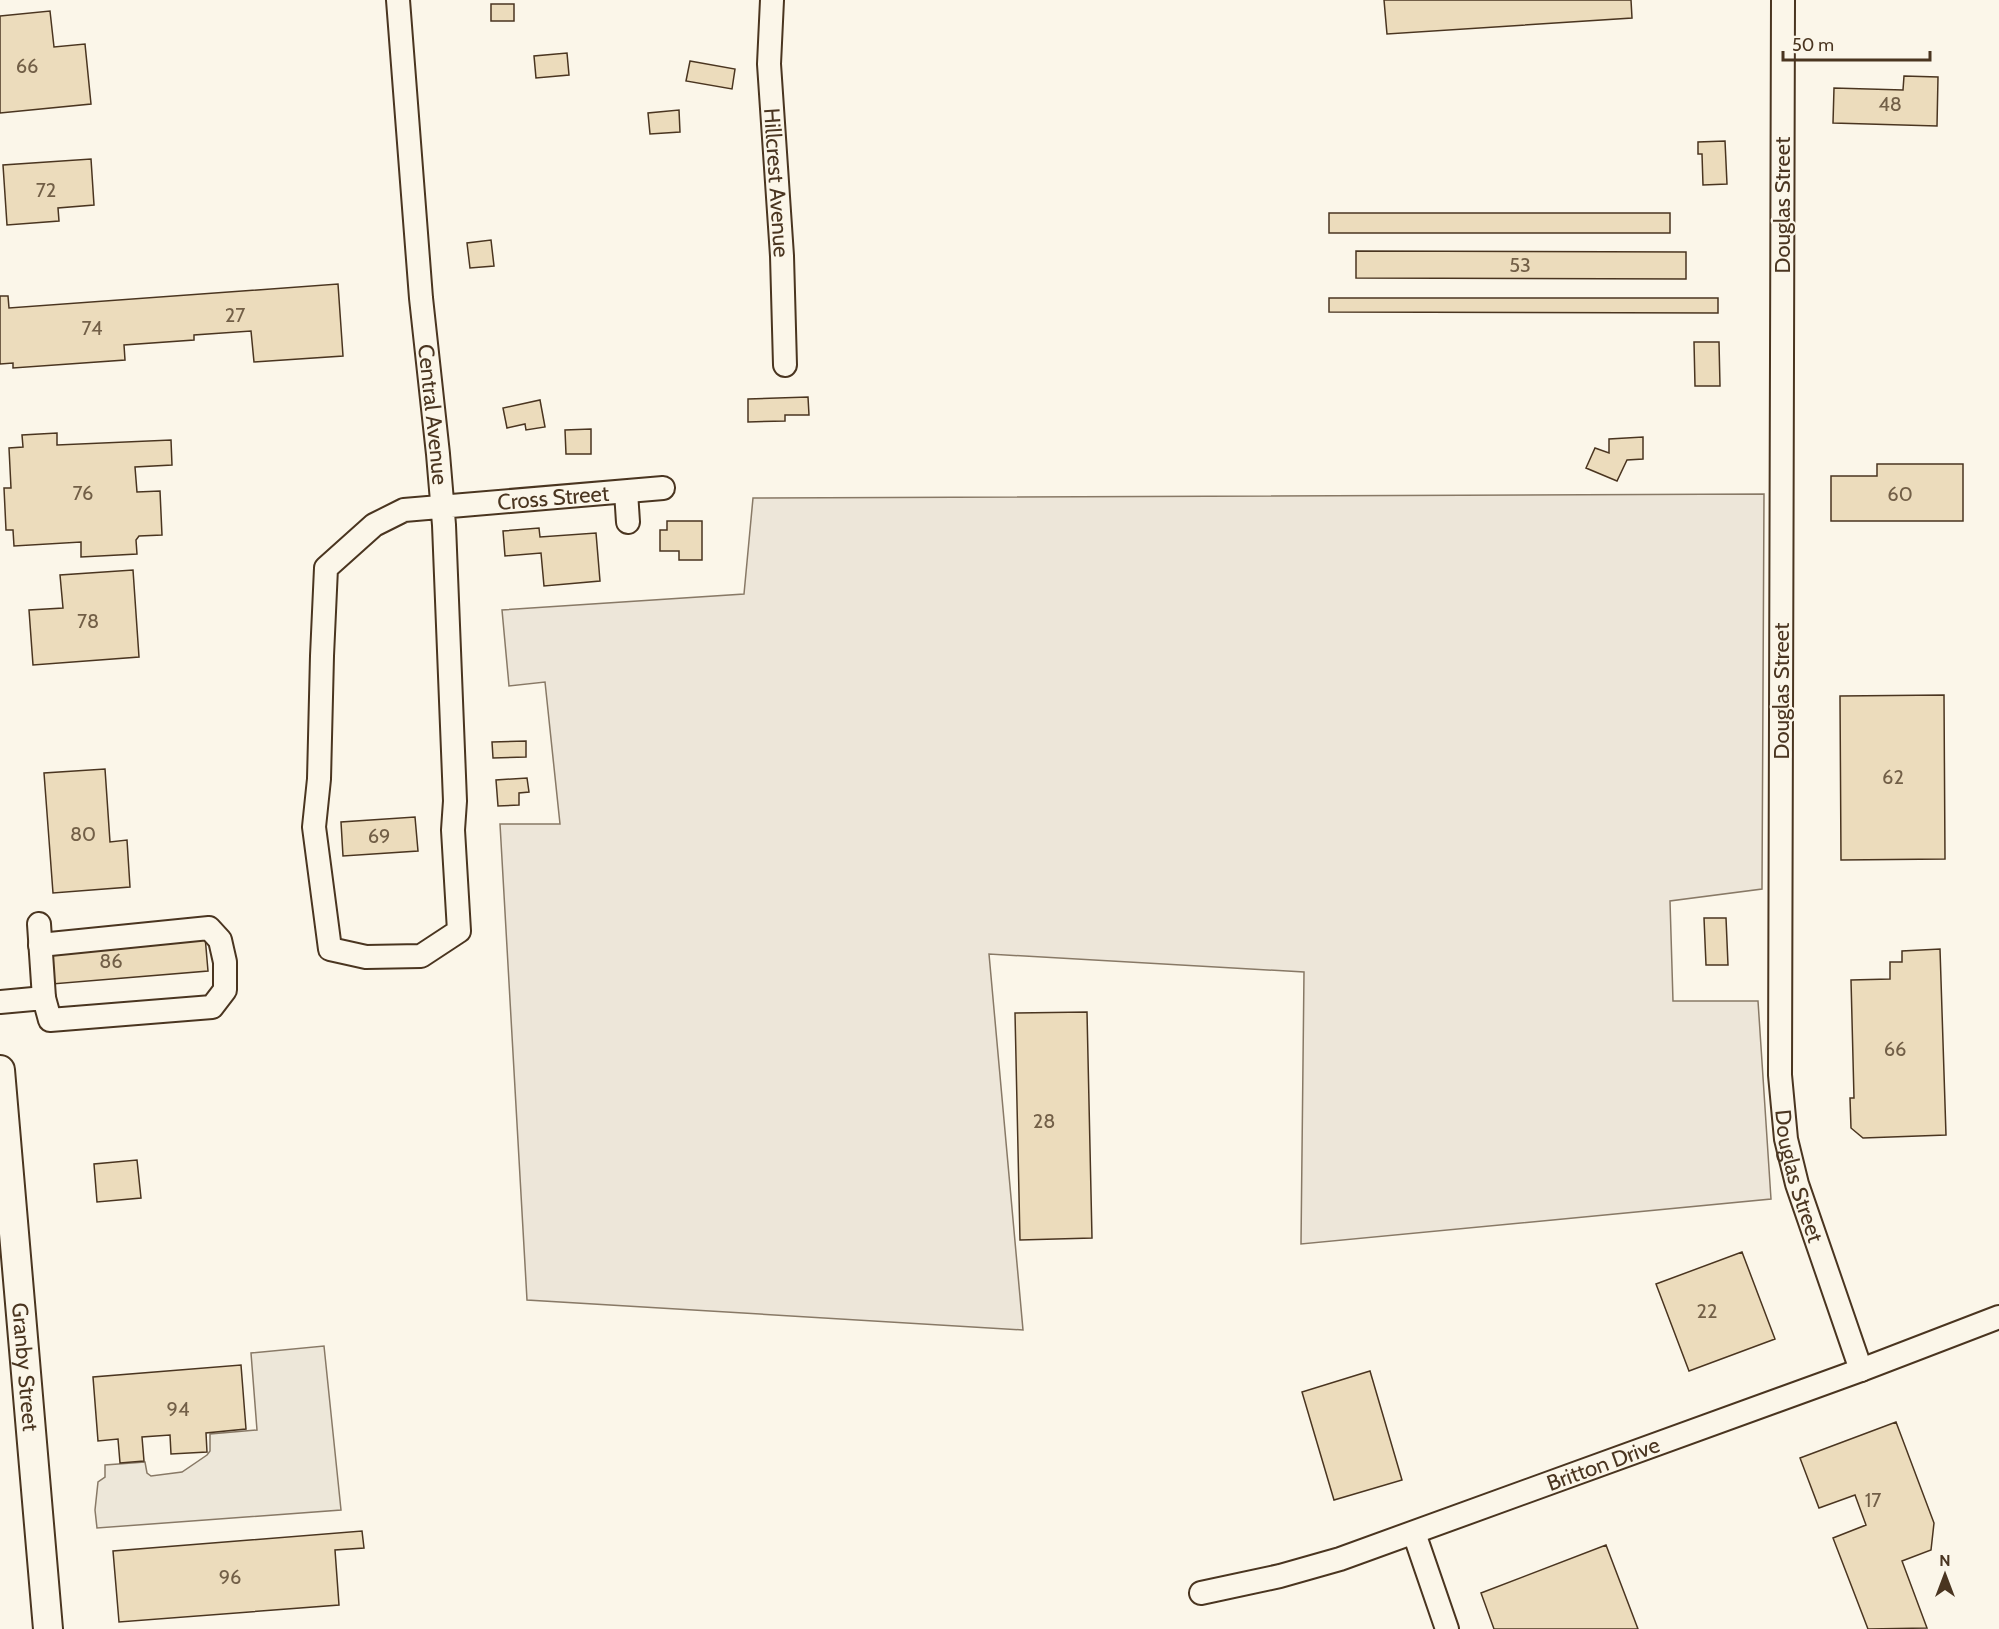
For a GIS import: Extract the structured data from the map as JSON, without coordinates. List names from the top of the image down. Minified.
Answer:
{"streets":{"main road":["Granby Street"],"street":["Hillcrest Avenue","Douglas Street","Central Avenue","Cross Street","Britton Drive"]},"crossings":[["Douglas Street","Britton Drive"],["Central Avenue","Cross Street"]],"house_numbers":["66","48","72","53","27","74","76","60","78","62","80","69","86","66","28","22","94","17","96"],"scale_bar":"50 m","north":"top"}
